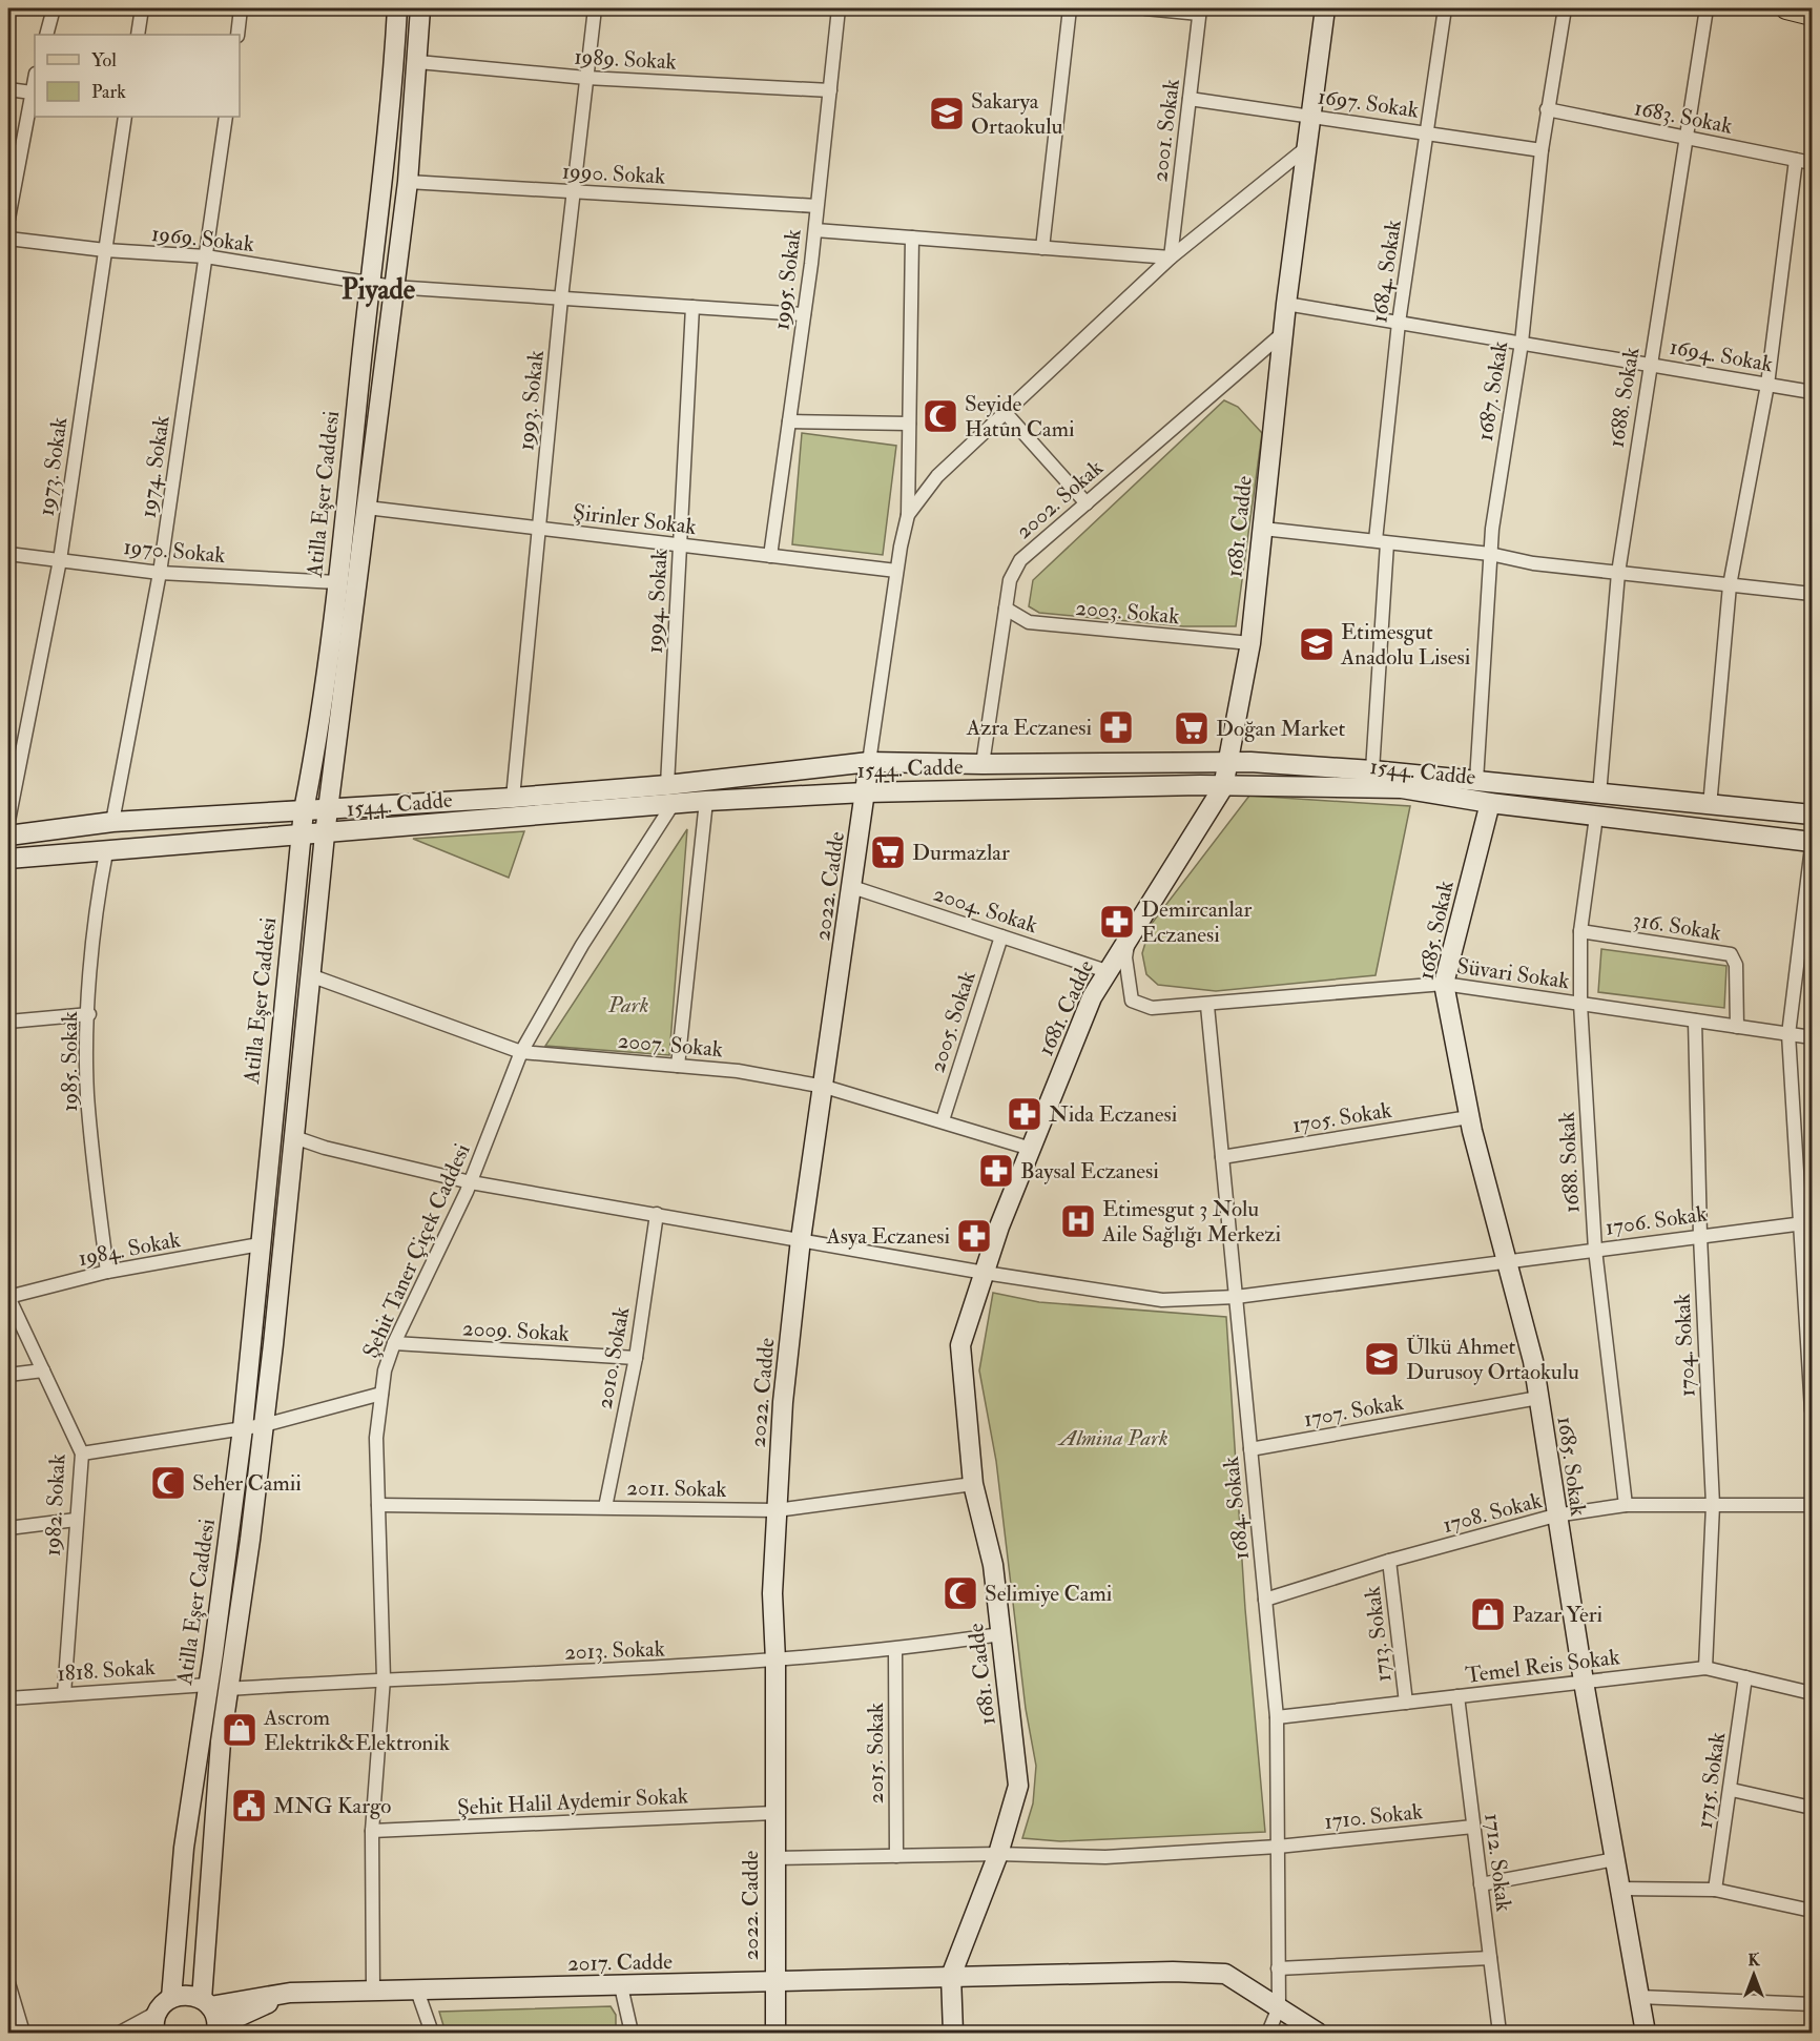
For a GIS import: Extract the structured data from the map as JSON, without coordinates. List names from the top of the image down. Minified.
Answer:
{"streets":{"main road":["Atilla Eşer Caddesi","1681. Cadde","1544. Cadde","2022. Cadde","1685. Sokak","2017. Cadde"],"street":["1989. Sokak","1697. Sokak","1683. Sokak","2001. Sokak","1990. Sokak","1969. Sokak","1684. Sokak","1995. Sokak","1694. Sokak","1687. Sokak","1688. Sokak","1993. Sokak","1973. Sokak","1974. Sokak","2002. Sokak","Şirinler Sokak","1970. Sokak","1994. Sokak","2003. Sokak","2004. Sokak","316. Sokak","Süvari Sokak","2005. Sokak","2007. Sokak","1985. Sokak","1705. Sokak","1706. Sokak","1984. Sokak","Şehit Taner Çiçek Caddesi","2009. Sokak","1704. Sokak","2010. Sokak","1707. Sokak","2011. Sokak","1982. Sokak","1708. Sokak","1713. Sokak","2013. Sokak","Temel Reis Sokak","1818. Sokak","2015. Sokak","1715. Sokak","Şehit Halil Aydemir Sokak","1710. Sokak","1712. Sokak"]},"crossings":[["1989. Sokak","1995. Sokak"],["1989. Sokak","1993. Sokak"],["1989. Sokak","Atilla Eşer Caddesi"],["1697. Sokak","2001. Sokak"],["1697. Sokak","1684. Sokak"],["1697. Sokak","1687. Sokak"],["1697. Sokak","1681. Cadde"],["1683. Sokak","1687. Sokak"],["1683. Sokak","1688. Sokak"],["1990. Sokak","1995. Sokak"],["1990. Sokak","1993. Sokak"],["1990. Sokak","Atilla Eşer Caddesi"],["1969. Sokak","1995. Sokak"],["1969. Sokak","1993. Sokak"],["1969. Sokak","1973. Sokak"],["1969. Sokak","1974. Sokak"],["1969. Sokak","Atilla Eşer Caddesi"],["1969. Sokak","1994. Sokak"],["1684. Sokak","1694. Sokak"],["1684. Sokak","1544. Cadde"],["1684. Sokak","Süvari Sokak"],["1684. Sokak","1705. Sokak"],["1684. Sokak","1706. Sokak"],["1684. Sokak","1707. Sokak"],["1684. Sokak","1708. Sokak"],["1684. Sokak","Temel Reis Sokak"],["1684. Sokak","1710. Sokak"],["1684. Sokak","2017. Cadde"],["1995. Sokak","Şirinler Sokak"],["1694. Sokak","1687. Sokak"],["1694. Sokak","1688. Sokak"],["1694. Sokak","1681. Cadde"],["1687. Sokak","1544. Cadde"],["1688. Sokak","1544. Cadde"],["1688. Sokak","316. Sokak"],["1688. Sokak","Süvari Sokak"],["1688. Sokak","1706. Sokak"],["1688. Sokak","1708. Sokak"],["1993. Sokak","Şirinler Sokak"],["1993. Sokak","1544. Cadde"],["1973. Sokak","1970. Sokak"],["1974. Sokak","1970. Sokak"],["1974. Sokak","1544. Cadde"],["Atilla Eşer Caddesi","Şirinler Sokak"],["Atilla Eşer Caddesi","1970. Sokak"],["Atilla Eşer Caddesi","1544. Cadde"],["Atilla Eşer Caddesi","2007. Sokak"],["Atilla Eşer Caddesi","1706. Sokak"],["Atilla Eşer Caddesi","1984. Sokak"],["Atilla Eşer Caddesi","2013. Sokak"],["Atilla Eşer Caddesi","1818. Sokak"],["Atilla Eşer Caddesi","2017. Cadde"],["2002. Sokak","1681. Cadde"],["2002. Sokak","2003. Sokak"],["2002. Sokak","1544. Cadde"],["Şirinler Sokak","1994. Sokak"],["1681. Cadde","2003. Sokak"],["1681. Cadde","1544. Cadde"],["1681. Cadde","2004. Sokak"],["1681. Cadde","Süvari Sokak"],["1681. Cadde","2007. Sokak"],["1681. Cadde","1706. Sokak"],["1681. Cadde","2011. Sokak"],["1681. Cadde","2013. Sokak"],["1681. Cadde","1710. Sokak"],["1681. Cadde","2017. Cadde"],["1994. Sokak","1544. Cadde"],["1994. Sokak","Şehit Taner Çiçek Caddesi"],["1544. Cadde","2022. Cadde"],["1544. Cadde","1685. Sokak"],["1544. Cadde","1985. Sokak"],["1544. Cadde","Şehit Taner Çiçek Caddesi"],["2022. Cadde","2004. Sokak"],["2022. Cadde","2007. Sokak"],["2022. Cadde","1706. Sokak"],["2022. Cadde","2011. Sokak"],["2022. Cadde","2013. Sokak"],["2022. Cadde","Şehit Halil Aydemir Sokak"],["2022. Cadde","1710. Sokak"],["2022. Cadde","2017. Cadde"],["2004. Sokak","2005. Sokak"],["316. Sokak","Süvari Sokak"],["1685. Sokak","Süvari Sokak"],["1685. Sokak","1705. Sokak"],["1685. Sokak","1706. Sokak"],["1685. Sokak","1707. Sokak"],["1685. Sokak","1708. Sokak"],["1685. Sokak","Temel Reis Sokak"],["Süvari Sokak","1704. Sokak"],["2005. Sokak","2007. Sokak"],["2007. Sokak","Şehit Taner Çiçek Caddesi"],["1985. Sokak","1984. Sokak"],["1706. Sokak","Şehit Taner Çiçek Caddesi"],["1706. Sokak","1704. Sokak"],["1706. Sokak","2010. Sokak"],["1984. Sokak","1982. Sokak"],["Şehit Taner Çiçek Caddesi","2009. Sokak"],["Şehit Taner Çiçek Caddesi","2011. Sokak"],["Şehit Taner Çiçek Caddesi","2013. Sokak"],["Şehit Taner Çiçek Caddesi","Şehit Halil Aydemir Sokak"],["Şehit Taner Çiçek Caddesi","2017. Cadde"],["2009. Sokak","2010. Sokak"],["1704. Sokak","1708. Sokak"],["1704. Sokak","Temel Reis Sokak"],["2010. Sokak","2011. Sokak"],["1982. Sokak","1818. Sokak"],["1708. Sokak","1713. Sokak"],["1713. Sokak","Temel Reis Sokak"],["2013. Sokak","2015. Sokak"],["Temel Reis Sokak","1715. Sokak"],["Temel Reis Sokak","1712. Sokak"],["2015. Sokak","1710. Sokak"],["1710. Sokak","1712. Sokak"]],"districts":["Piyade"],"parks":["Park","Almina Park"],"places":{"school or university":["Sakarya Ortaokulu","Etimesgut Anadolu Lisesi","Ülkü Ahmet Durusoy Ortaokulu"],"mosque":["Seyide Hatun Cami","Seher Camii","Selimiye Cami"],"pharmacy":["Azra Eczanesi","Demircanlar Eczanesi","Nida Eczanesi","Baysal Eczanesi","Asya Eczanesi"],"supermarket":["Doğan Market","Durmazlar"],"hospital":["Etimesgut 3 Nolu Aile Sağlığı Merkezi"],"shop":["Pazar Yeri","Ascrom Elektrik&Elektronik"],"public building":["MNG Kargo"]},"legend":["Yol","Park"],"north":"top"}
